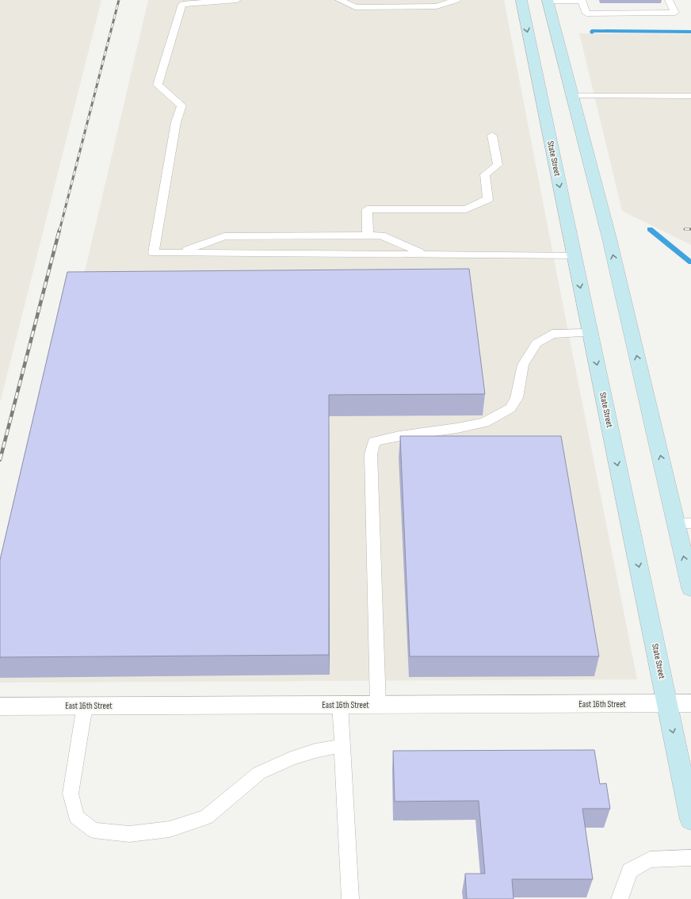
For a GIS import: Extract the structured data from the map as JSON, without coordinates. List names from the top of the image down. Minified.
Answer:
{"streets":{"street":["State Street","East 16th Street"]},"crossings":[["State Street","East 16th Street"]]}
